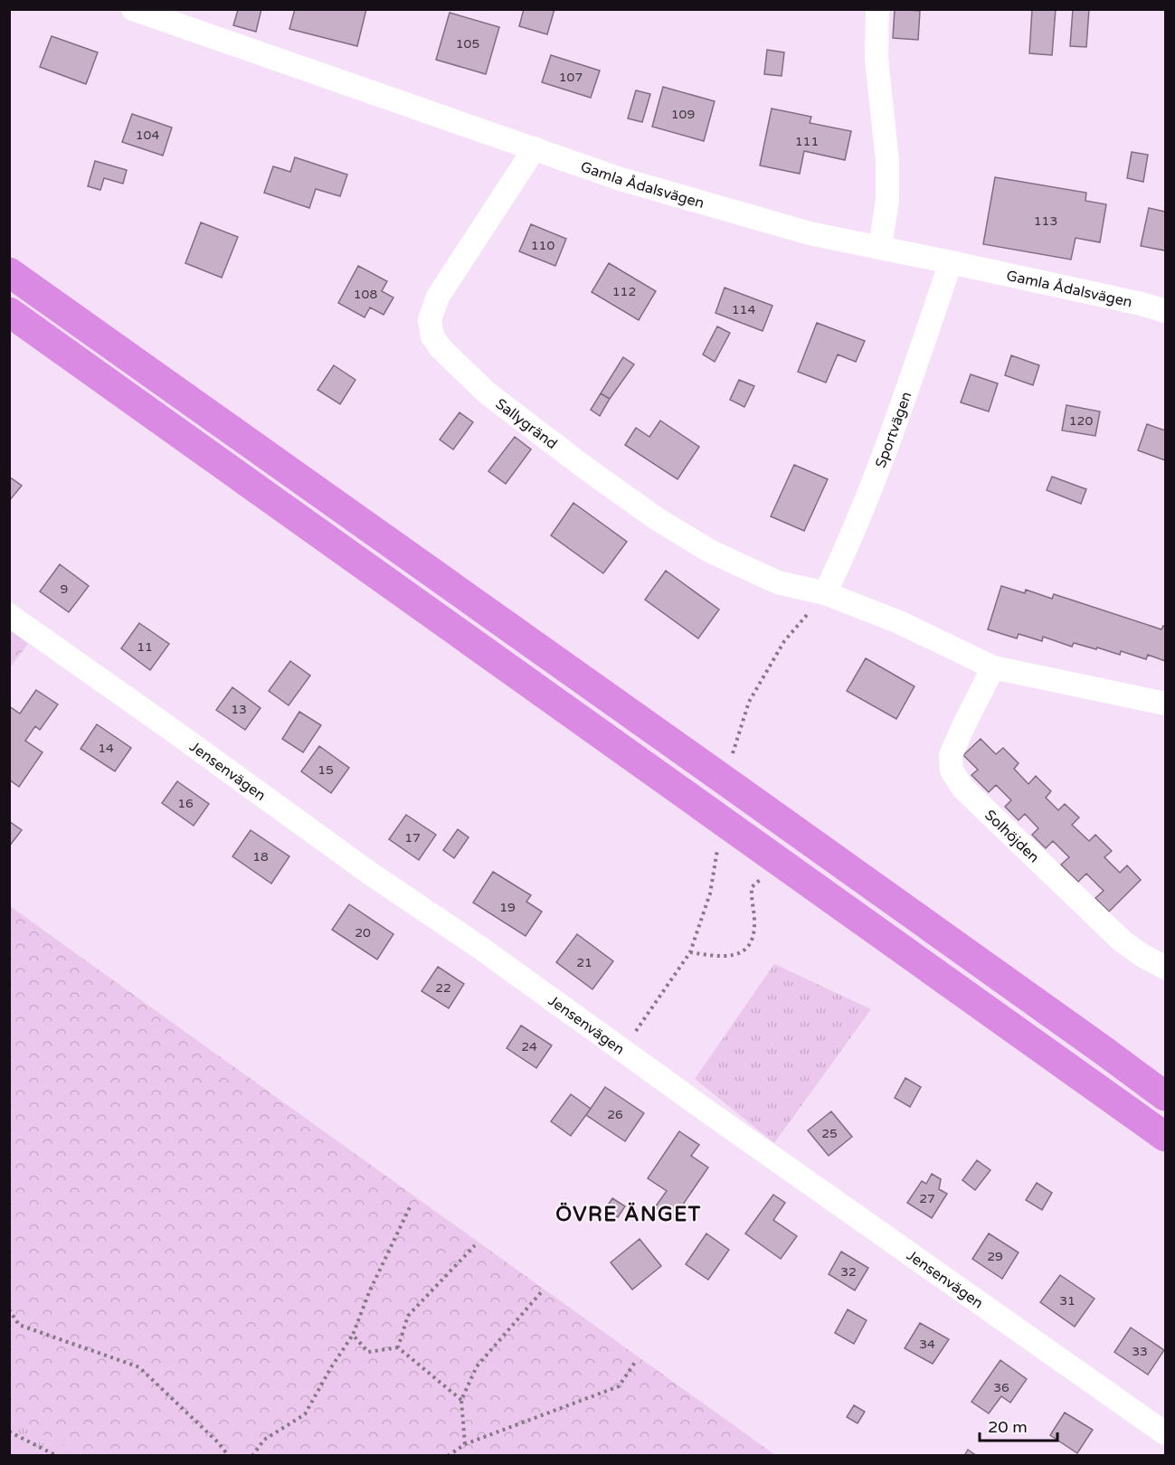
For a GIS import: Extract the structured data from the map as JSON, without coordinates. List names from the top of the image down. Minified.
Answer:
{"streets":{"street":["Gamla Ådalsvägen","Sallygränd","Sportvägen","Jensenvägen","Solhöjden"]},"crossings":[["Gamla Ådalsvägen","Sallygränd"],["Gamla Ådalsvägen","Sportvägen"],["Sallygränd","Sportvägen"]],"districts":["ÖVRE ÄNGET"],"house_numbers":["105","107","109","104","111","113","110","112","108","114","120","9","11","13","14","15","16","17","18","19","20","21","22","24","26","25","27","29","32","31","34","33","36"],"scale_bar":"20 m"}
